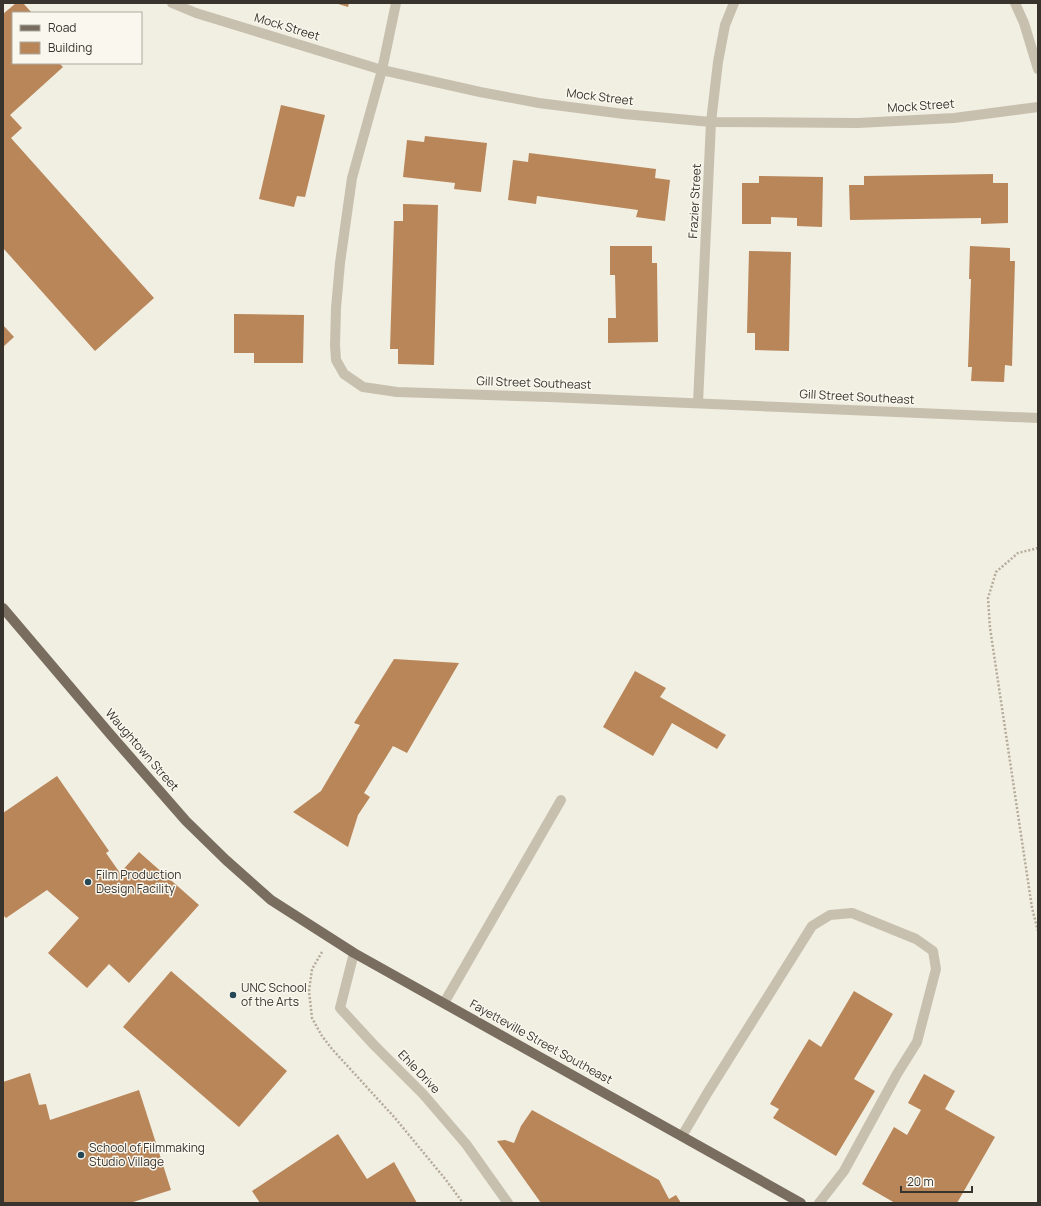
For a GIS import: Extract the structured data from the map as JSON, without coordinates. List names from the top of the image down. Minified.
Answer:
{"streets":{"main road":["Waughtown Street","Fayetteville Street Southeast"],"street":["Mock Street","Frazier Street","Gill Street Southeast","Ehle Drive"]},"crossings":[["Mock Street","Frazier Street"],["Mock Street","Gill Street Southeast"],["Frazier Street","Gill Street Southeast"],["Waughtown Street","Fayetteville Street Southeast"],["Fayetteville Street Southeast","Ehle Drive"]],"places":["Film Production Design Facility","UNC School of the Arts","School of Filmmaking Studio Village"],"legend":["Road","Building"],"scale_bar":"20 m"}
